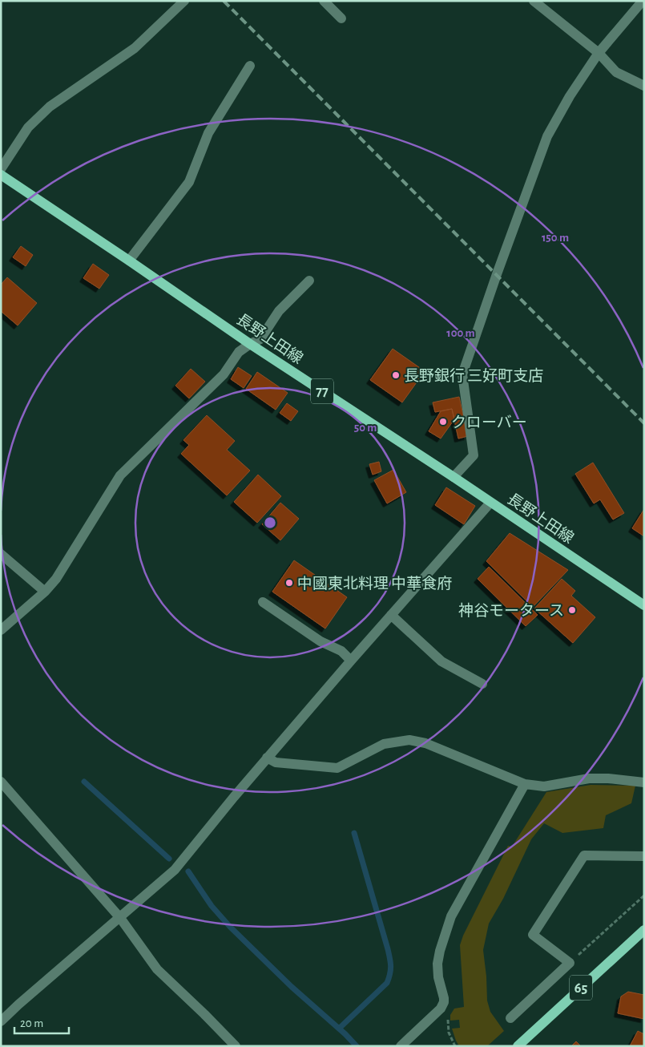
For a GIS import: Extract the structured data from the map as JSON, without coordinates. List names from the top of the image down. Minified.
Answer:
{"streets":{"main road":["長野上田線","77","65"]},"places":["長野銀行 三好町支店","クローバー","中國東北料理 中華食府","神谷モータース"],"scale_bar":"20 m","rings":["150 m","100 m","50 m"]}
